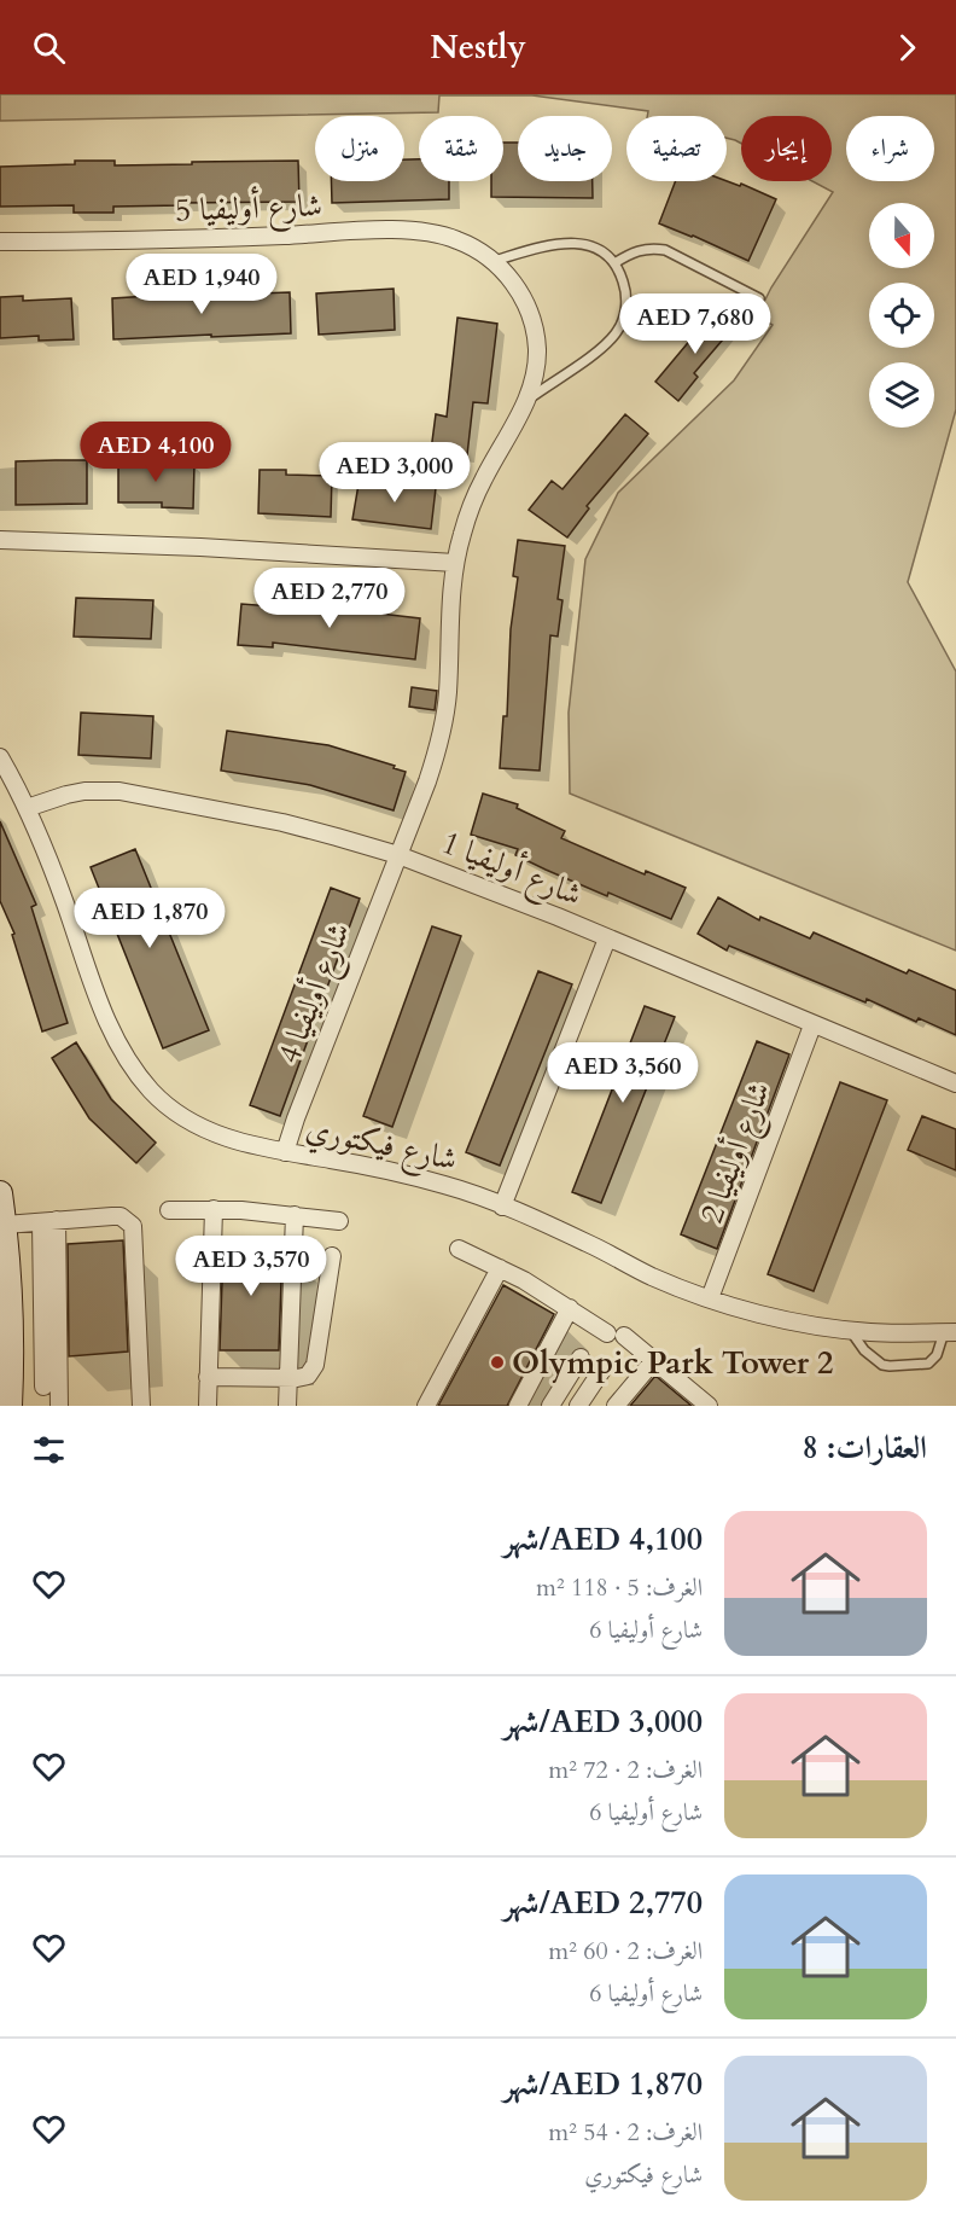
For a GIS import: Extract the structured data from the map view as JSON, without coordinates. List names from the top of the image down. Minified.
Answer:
{"streets":{"street":["شارع أوليفيا 5","شارع أوليفيا 1","شارع أوليفيا 4","شارع فيكتوري","شارع أوليفيا 2"]},"crossings":[["شارع أوليفيا 5","شارع أوليفيا 1"],["شارع أوليفيا 5","شارع أوليفيا 4"],["شارع أوليفيا 1","شارع أوليفيا 4"],["شارع أوليفيا 1","شارع فيكتوري"],["شارع أوليفيا 1","شارع أوليفيا 2"],["شارع أوليفيا 4","شارع فيكتوري"],["شارع فيكتوري","شارع أوليفيا 2"]],"places":["Olympic Park Tower 2"],"north":"bottom","page":{"header":"Nestly","chip":["شراء","إيجار","تصفية","جديد","شقة","منزل"],"price":["AED 1,940","AED 7,680","AED 4,100","AED 3,000","AED 2,770","AED 1,870","AED 3,560","AED 3,570"],"heading":"العقارات: 8","list":[{"name":"AED 4,100/شهر","note":"الغرف: 5 · 118 m² · شارع أوليفيا 6"},{"name":"AED 3,000/شهر","note":"الغرف: 2 · 72 m² · شارع أوليفيا 6"},{"name":"AED 2,770/شهر","note":"الغرف: 2 · 60 m² · شارع أوليفيا 6"},{"name":"AED 1,870/شهر","note":"الغرف: 2 · 54 m² · شارع فيكتوري"}]}}
